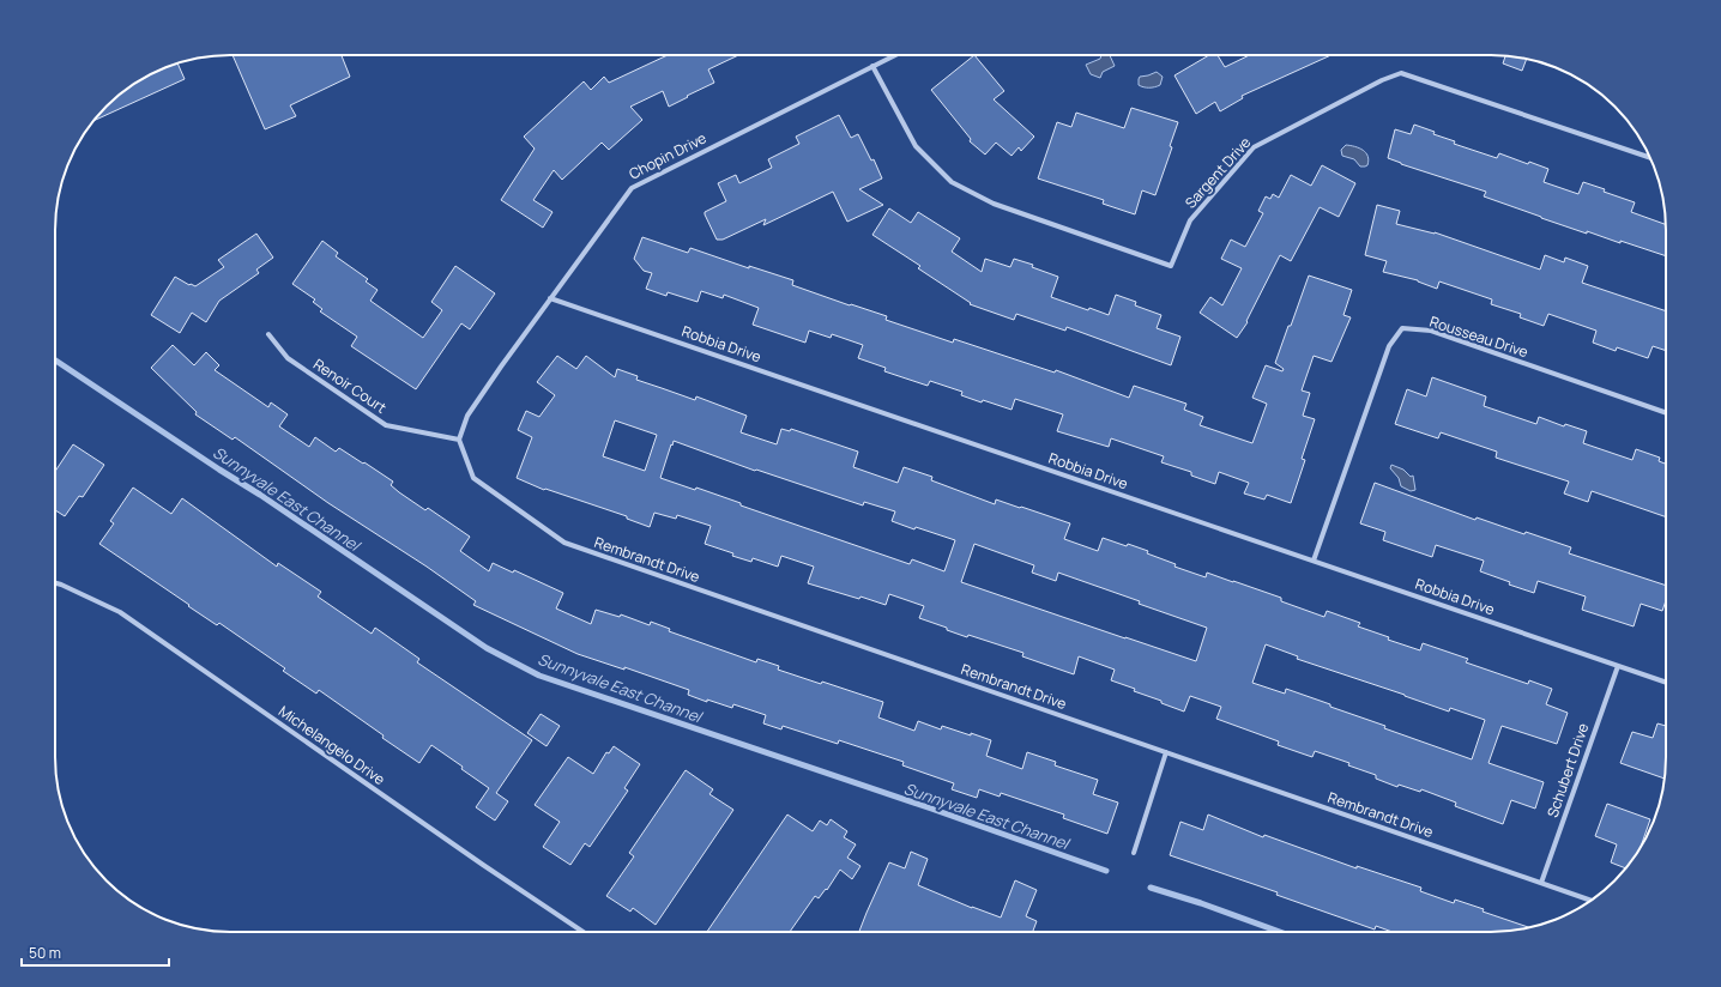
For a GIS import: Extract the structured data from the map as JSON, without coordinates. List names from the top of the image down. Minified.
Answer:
{"streets":{"street":["Chopin Drive","Sargent Drive","Rousseau Drive","Robbia Drive","Renoir Court","Rembrandt Drive","Michelangelo Drive","Schubert Drive"]},"crossings":[["Chopin Drive","Sargent Drive"],["Chopin Drive","Robbia Drive"],["Chopin Drive","Renoir Court"],["Chopin Drive","Rembrandt Drive"],["Rousseau Drive","Robbia Drive"],["Robbia Drive","Schubert Drive"],["Renoir Court","Rembrandt Drive"],["Rembrandt Drive","Schubert Drive"]],"water":["Sunnyvale East Channel"],"scale_bar":"50 m"}
